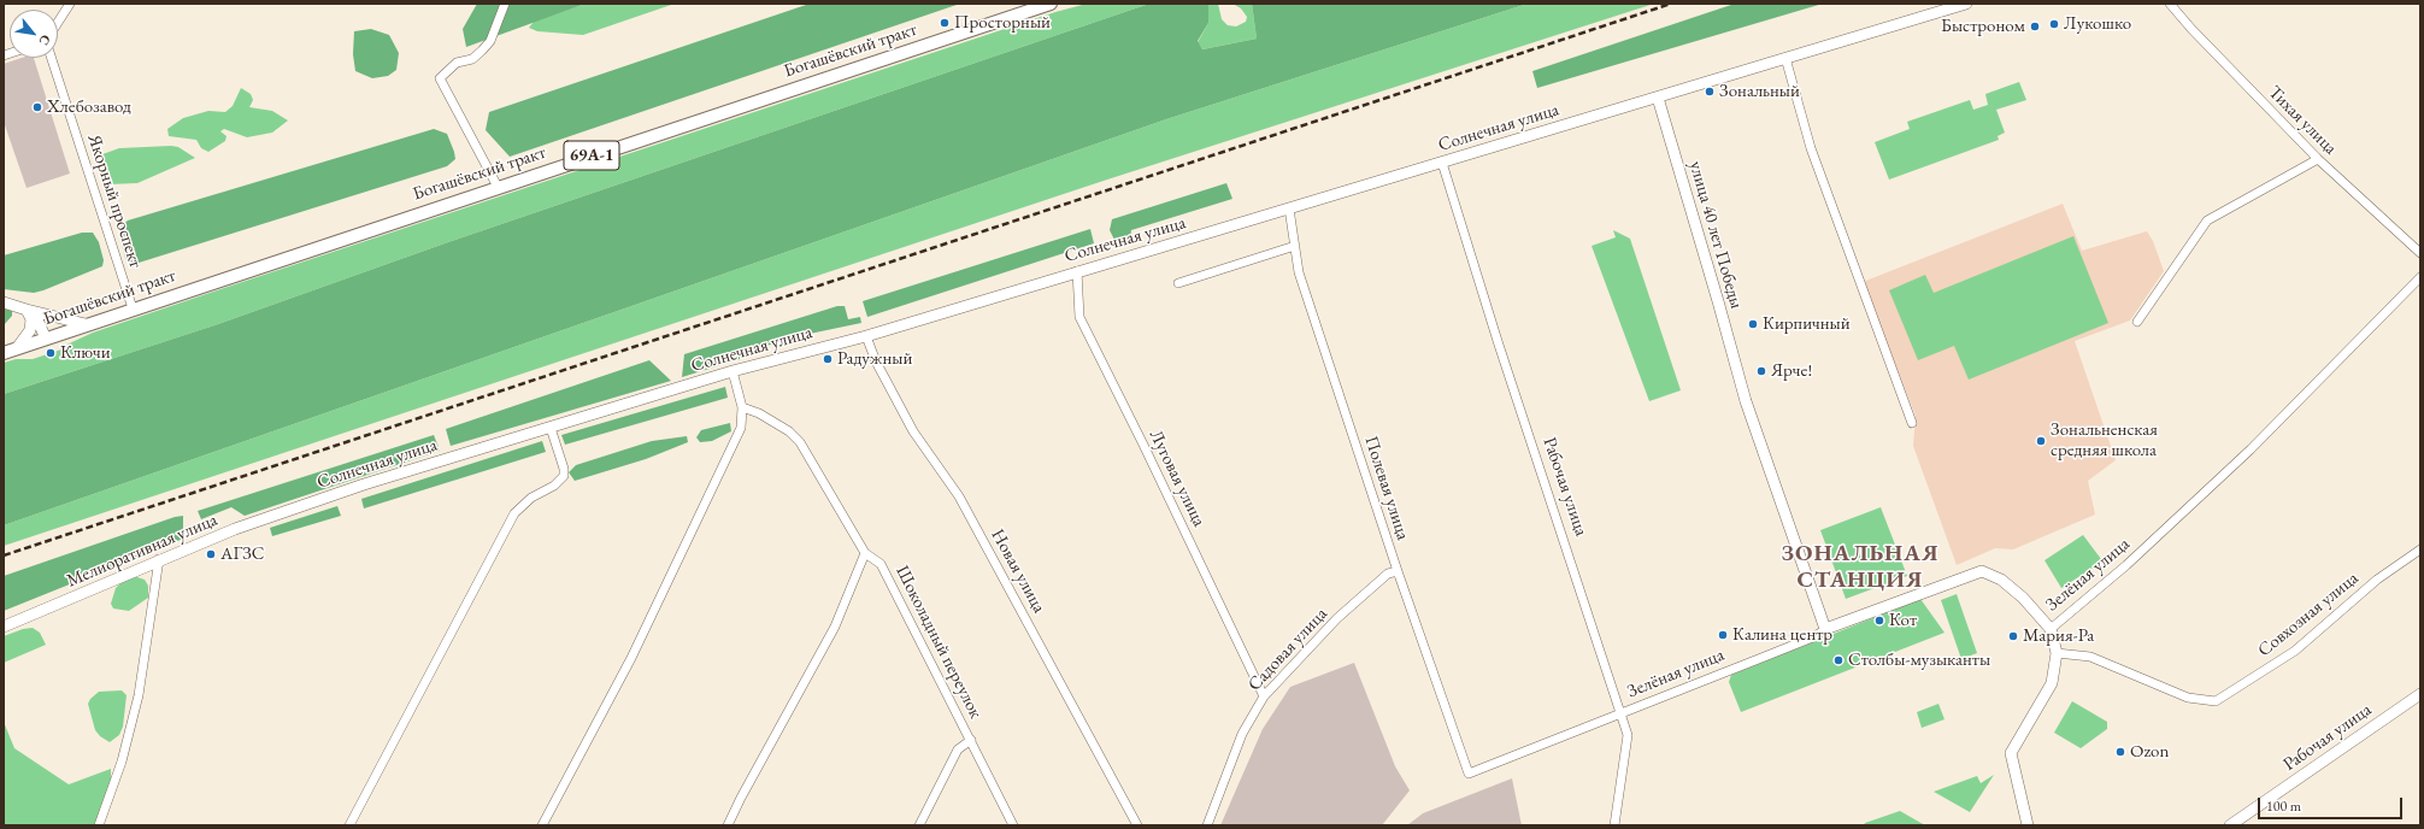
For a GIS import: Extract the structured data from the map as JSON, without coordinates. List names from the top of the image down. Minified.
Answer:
{"streets":{"main road":["Богашёвский тракт","69А-1"],"street":["Тихая улица","Солнечная улица","Якорный проспект","улица 40 лет Победы","Луговая улица","Рабочая улица","Полевая улица","Мелиоративная улица","Новая улица","Зелёная улица","Совхозная улица","Шоколадный переулок","Садовая улица"]},"crossings":[["Богашёвский тракт","Якорный проспект"],["Солнечная улица","улица 40 лет Победы"],["Солнечная улица","Луговая улица"],["Солнечная улица","Рабочая улица"],["Солнечная улица","Полевая улица"],["Солнечная улица","Мелиоративная улица"],["Солнечная улица","Новая улица"],["улица 40 лет Победы","Зелёная улица"],["Луговая улица","Садовая улица"],["Рабочая улица","Зелёная улица"],["Полевая улица","Зелёная улица"],["Полевая улица","Садовая улица"]],"districts":["ЗОНАЛЬНАЯ СТАНЦИЯ"],"places":["Просторный","Лукошко","Быстроном","Зональный","Хлебозавод","Кирпичный","Ключи","Радужный","Ярче!","Зональненская средняя школа","АГЗС","Кот","Калина центр","Мария-Ра","Столбы-музыканты","Ozon"],"scale_bar":"100 m","north":"bottom right"}
